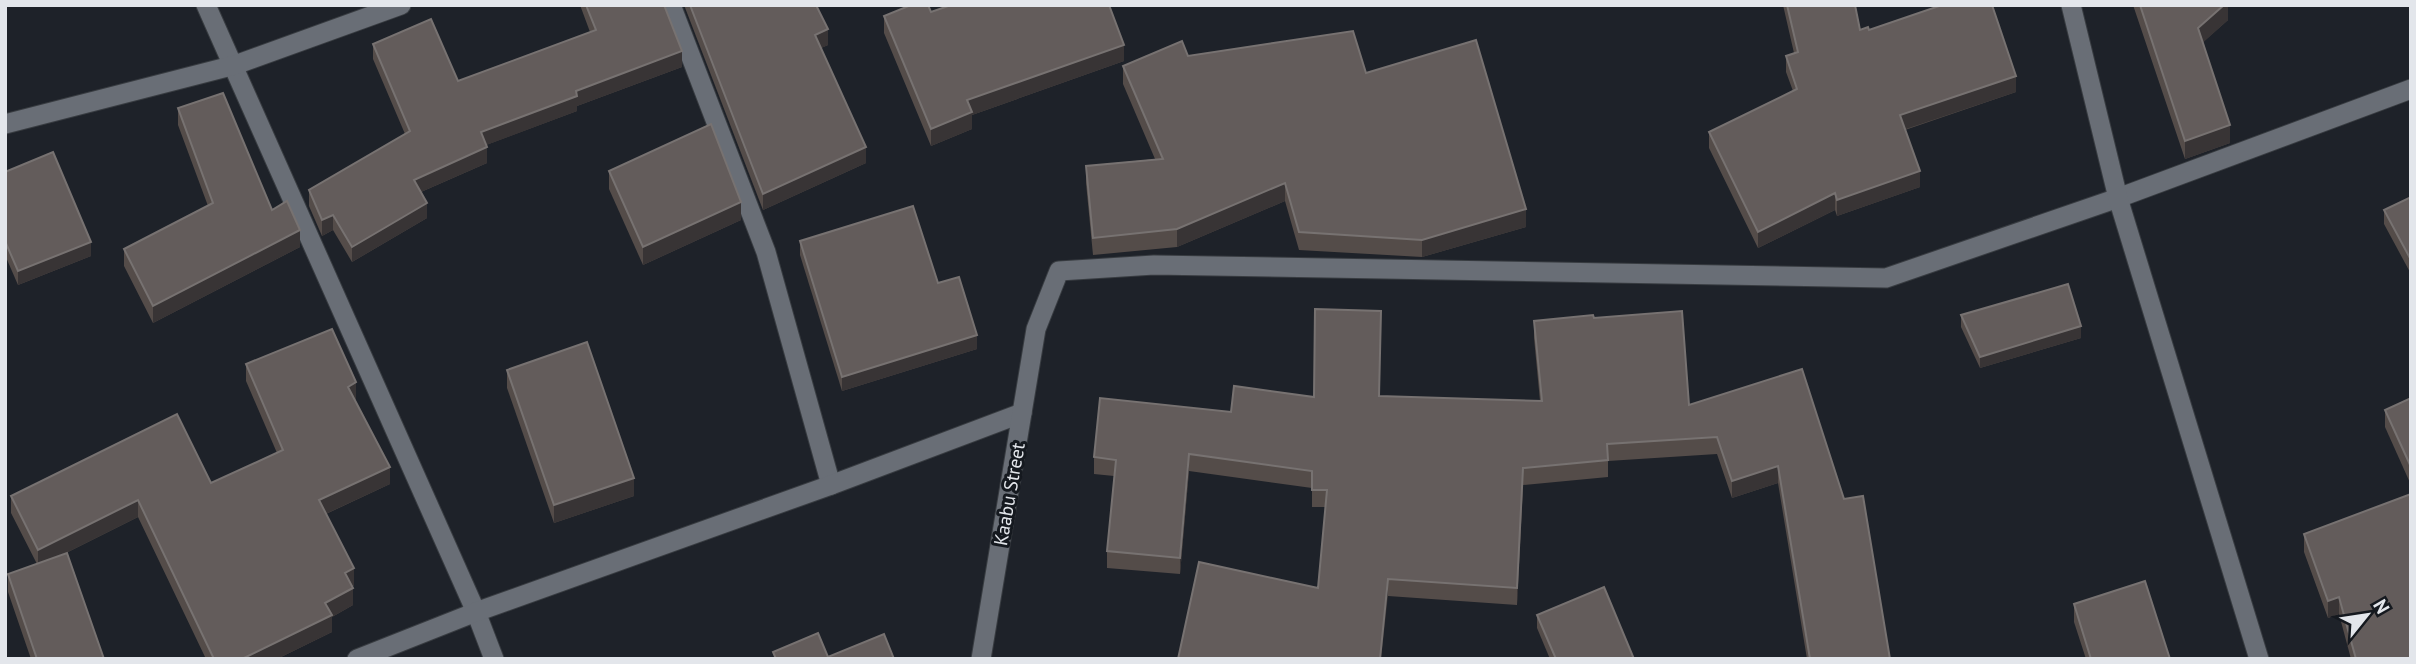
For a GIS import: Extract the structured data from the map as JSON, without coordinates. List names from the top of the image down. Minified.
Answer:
{"streets":{"street":["Kaabu Street"]},"north":"top right"}
